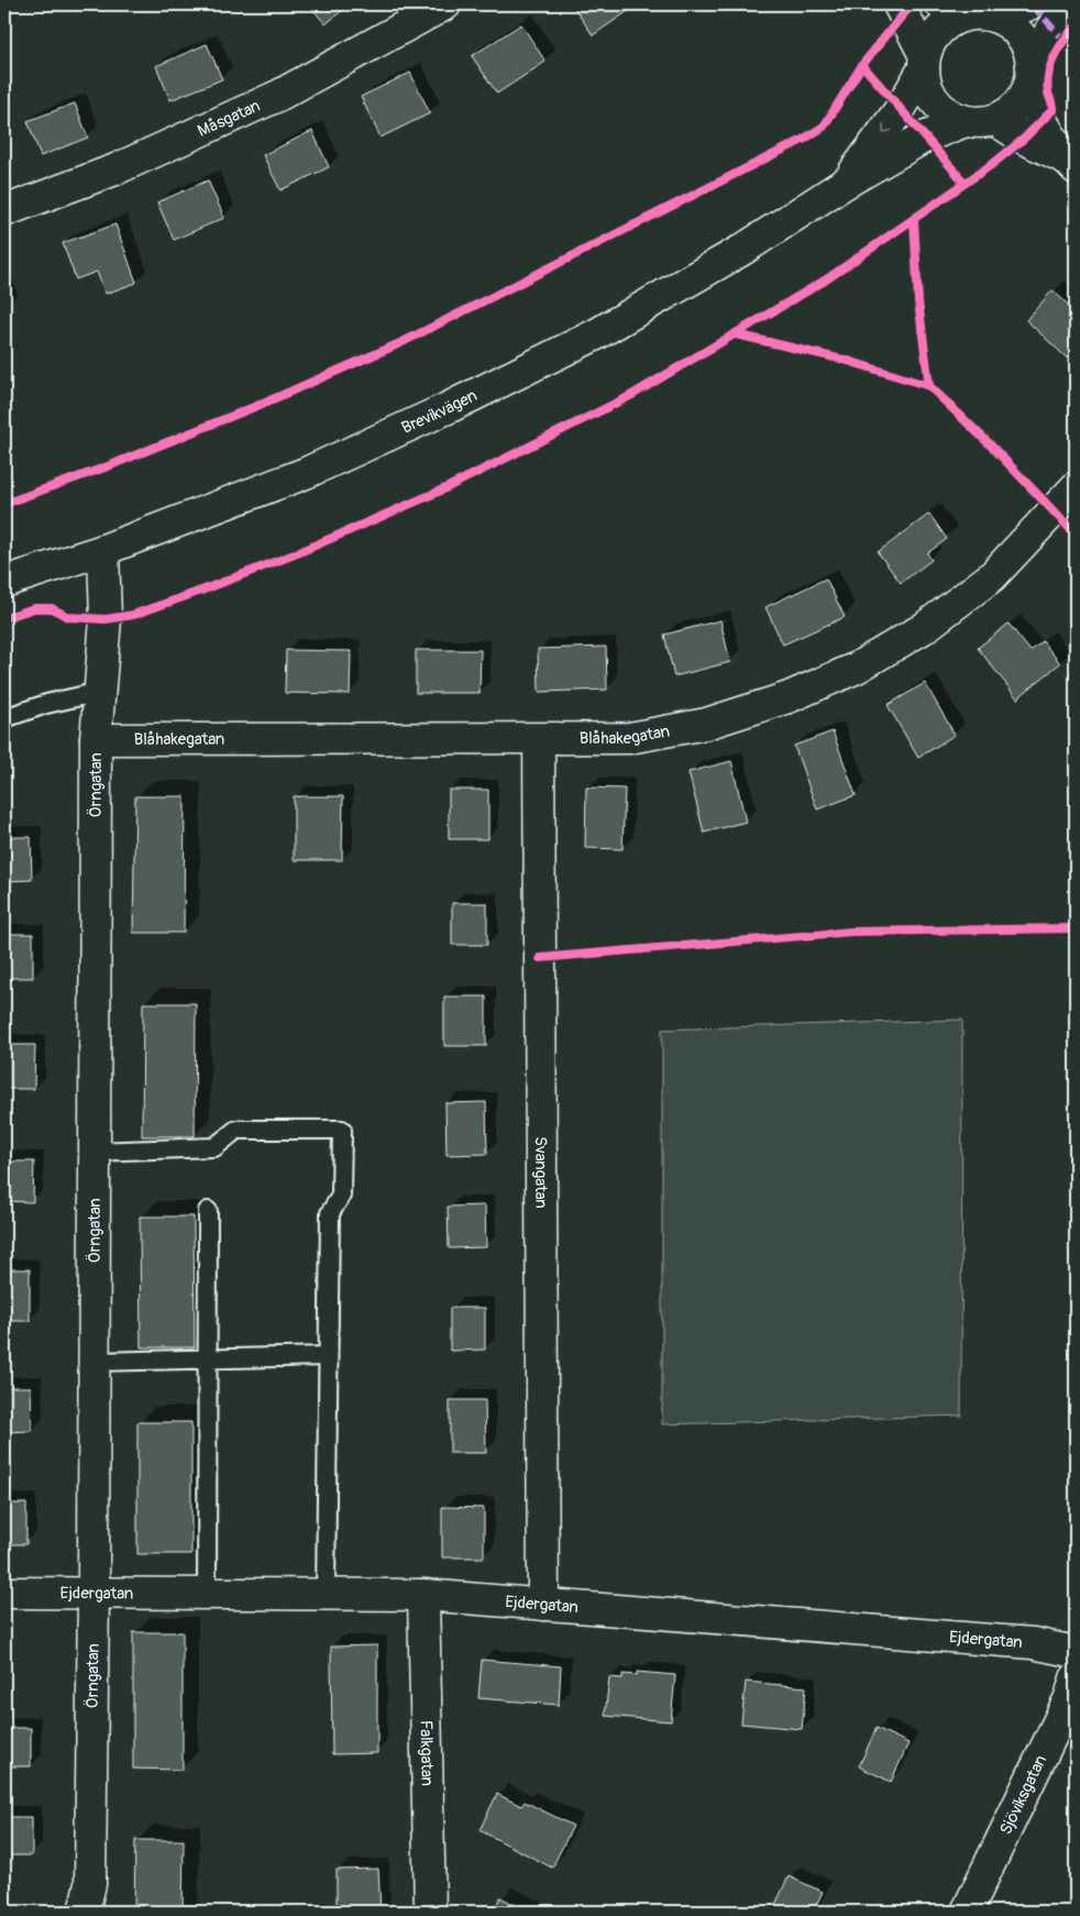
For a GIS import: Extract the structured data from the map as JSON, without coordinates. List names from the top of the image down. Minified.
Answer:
{"streets":{"street":["Måsgatan","Brevikvägen","Blåhakegatan","Örngatan","Svangatan","Ejdergatan","Falkgatan","Sjöviksgatan"]},"crossings":[["Brevikvägen","Örngatan"],["Blåhakegatan","Örngatan"],["Blåhakegatan","Svangatan"],["Örngatan","Ejdergatan"],["Svangatan","Ejdergatan"],["Ejdergatan","Falkgatan"]]}
